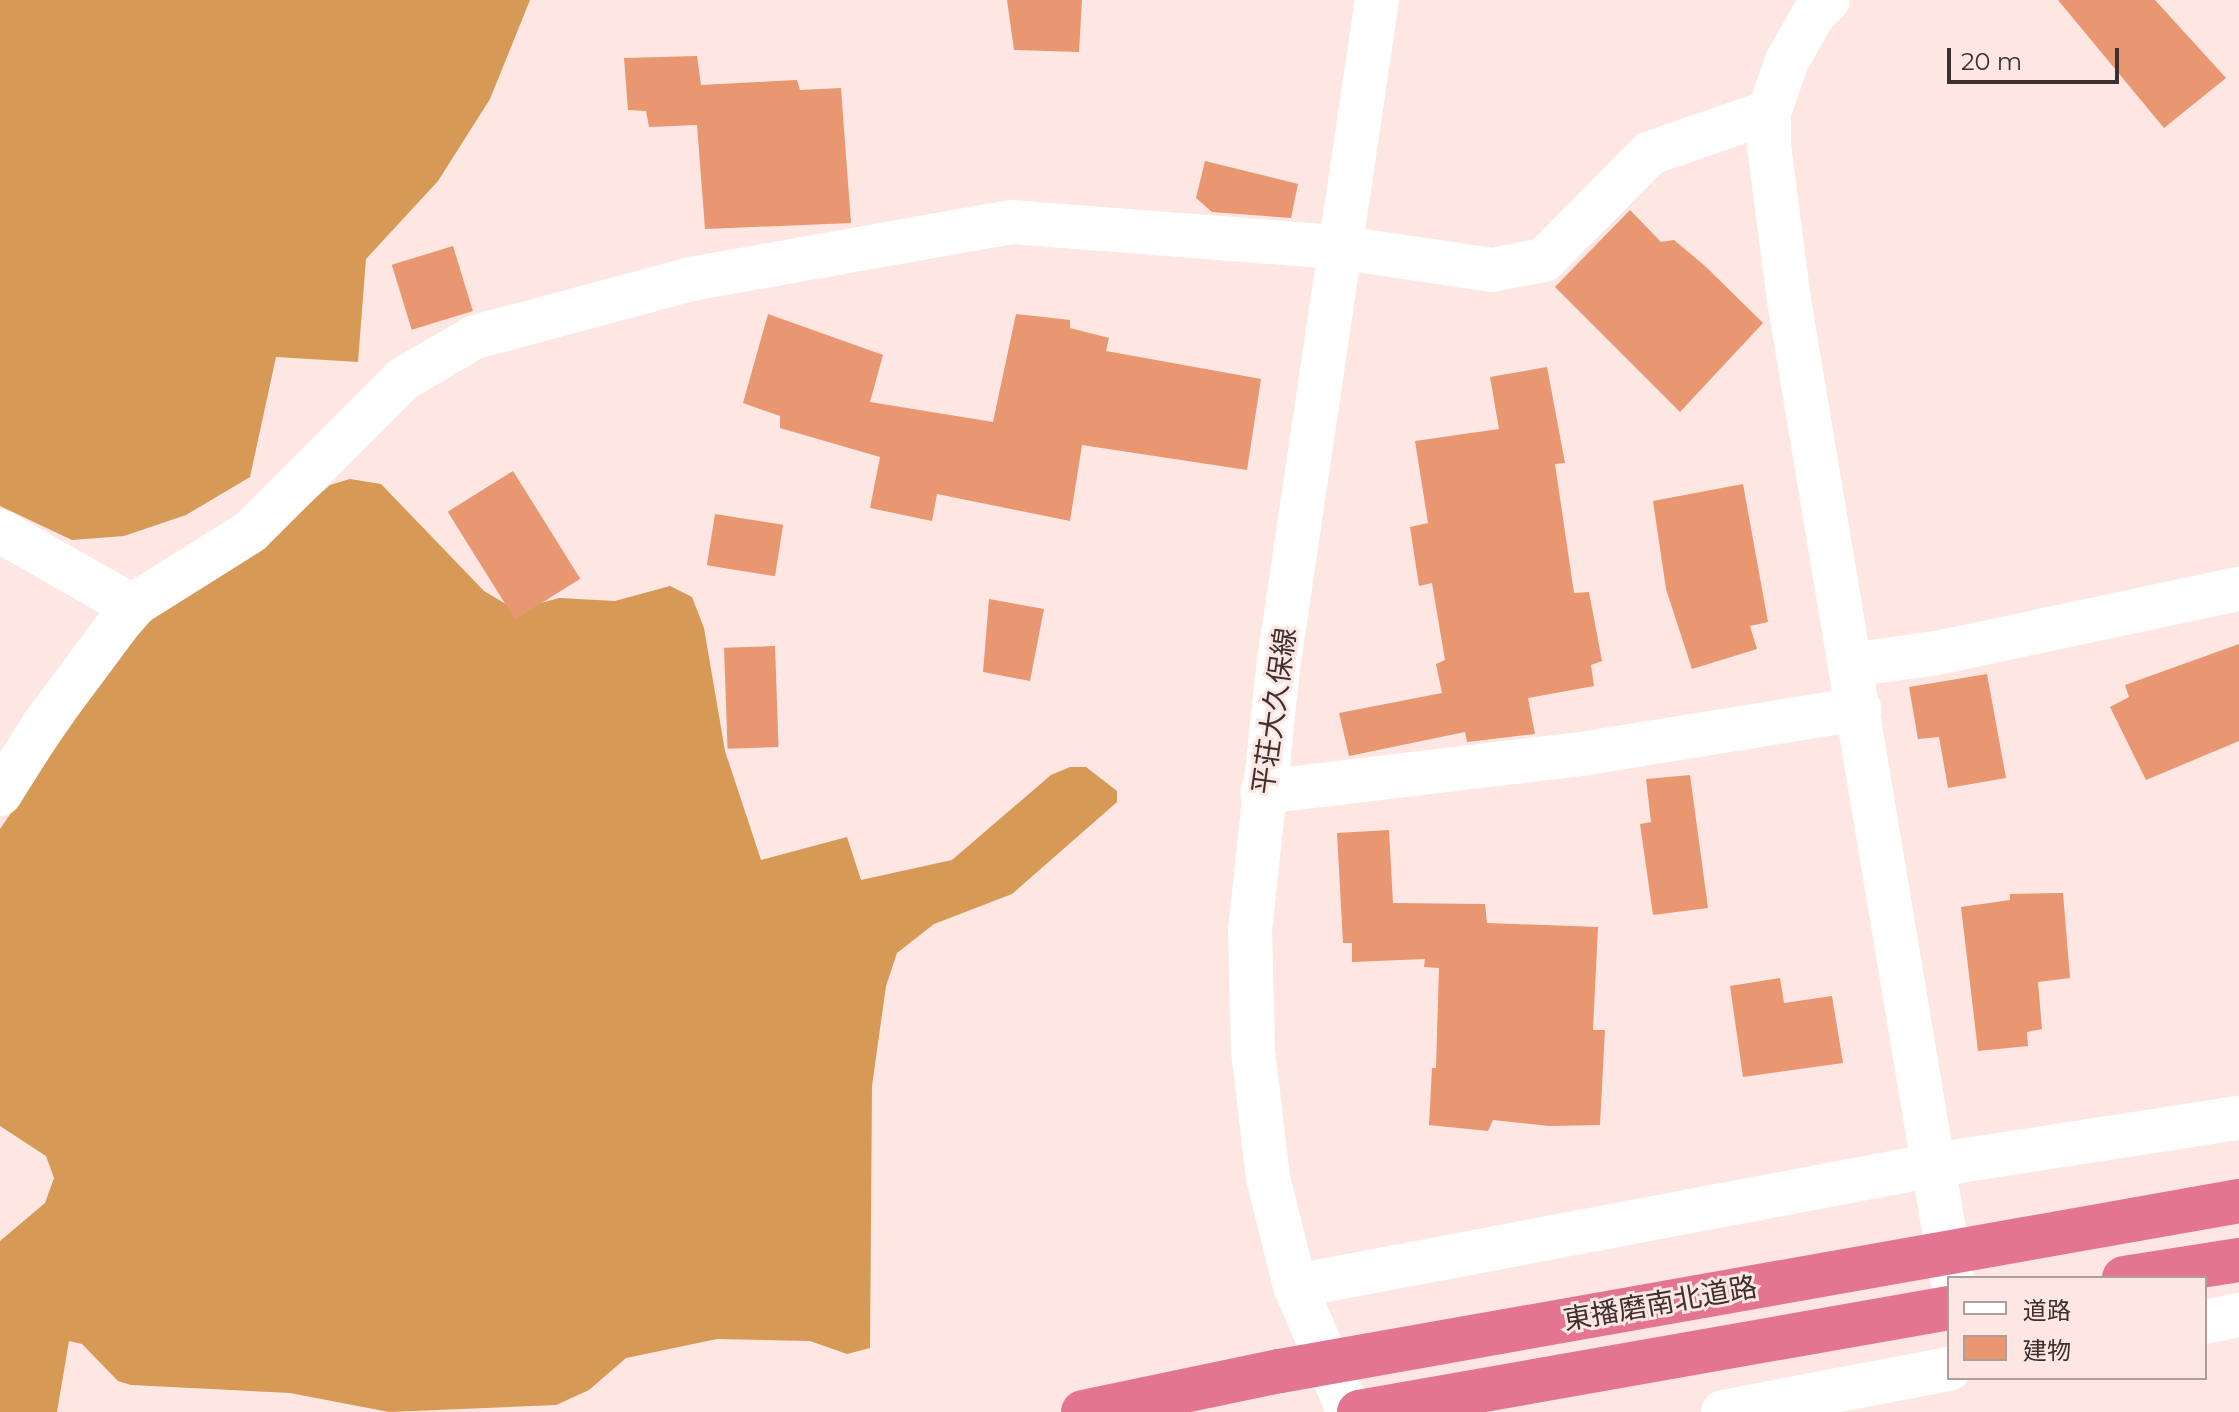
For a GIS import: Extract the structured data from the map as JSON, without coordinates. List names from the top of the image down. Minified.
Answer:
{"streets":{"highway":["東播磨南北道路"],"street":["平荘大久保線"]},"legend":["道路","建物"],"scale_bar":"20 m"}
